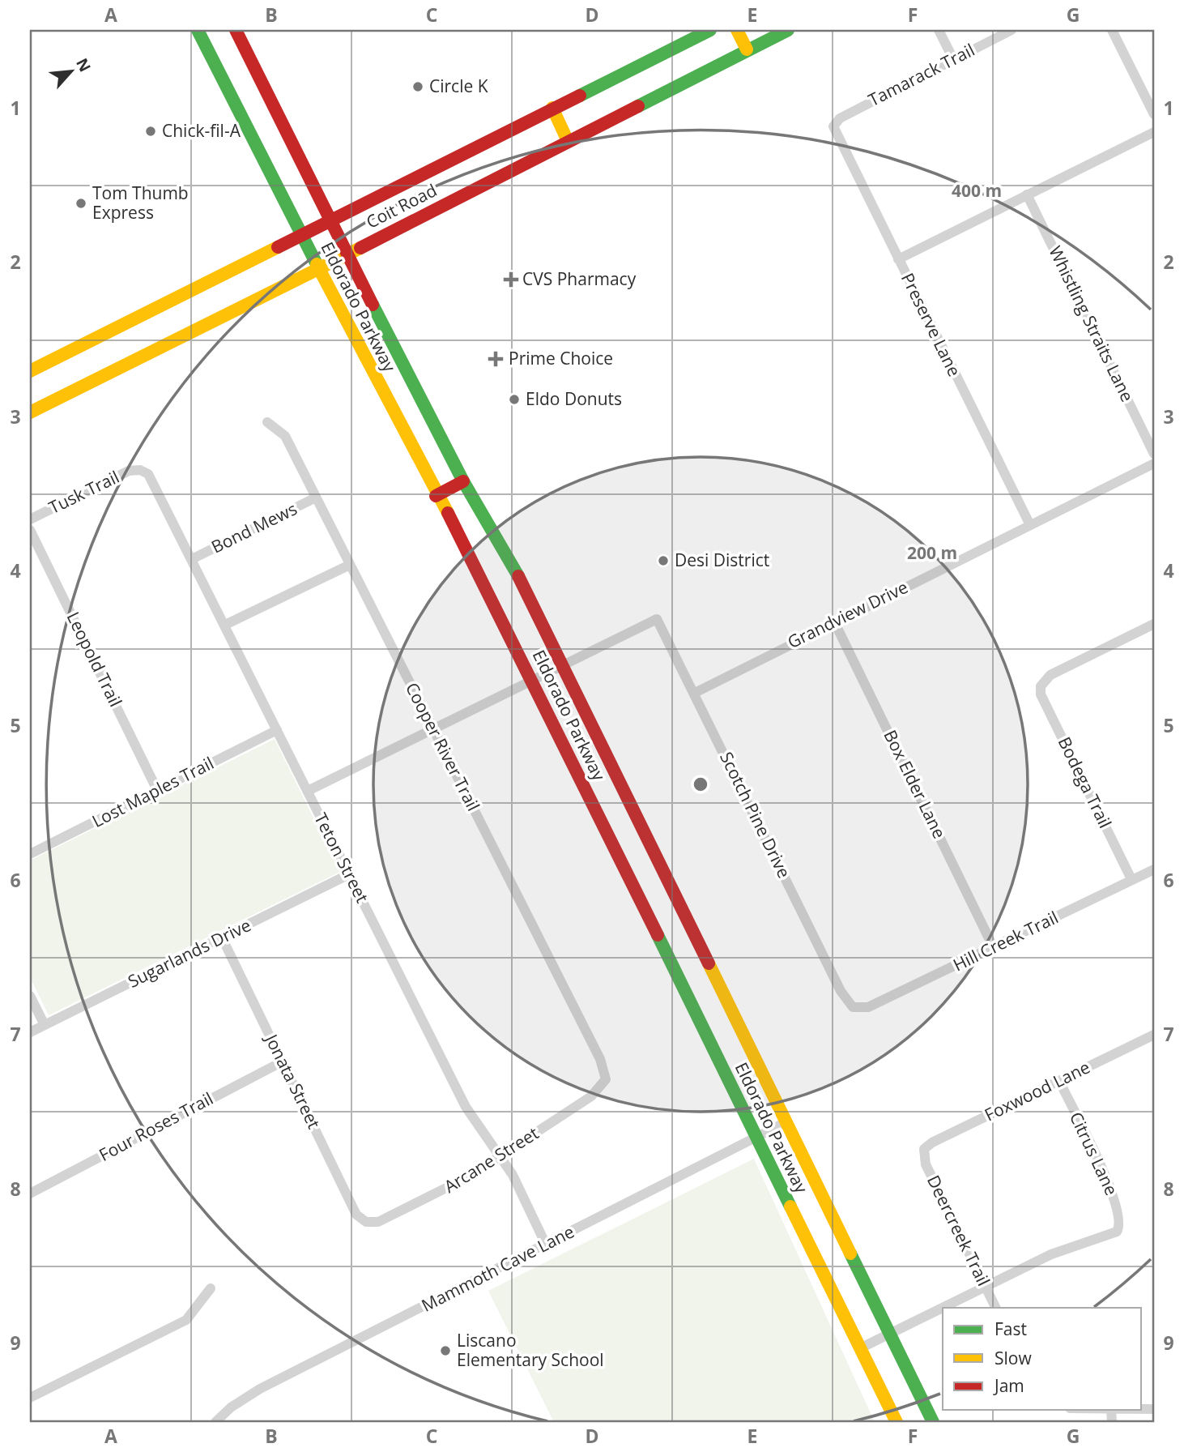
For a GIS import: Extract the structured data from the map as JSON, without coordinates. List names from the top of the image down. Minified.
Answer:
{"streets":{"main road":["Coit Road","Eldorado Parkway"],"street":["Tamarack Trail","Whistling Straits Lane","Preserve Lane","Tusk Trail","Bond Mews","Grandview Drive","Leopold Trail","Cooper River Trail","Bodega Trail","Box Elder Lane","Lost Maples Trail","Scotch Pine Drive","Teton Street","Hill Creek Trail","Sugarlands Drive","Jonata Street","Foxwood Lane","Four Roses Trail","Citrus Lane","Arcane Street","Deercreek Trail","Mammoth Cave Lane"]},"crossings":[["Tamarack Trail","Preserve Lane"],["Coit Road","Eldorado Parkway"],["Eldorado Parkway","Scotch Pine Drive"],["Eldorado Parkway","Mammoth Cave Lane"],["Preserve Lane","Grandview Drive"],["Tusk Trail","Teton Street"],["Bond Mews","Cooper River Trail"],["Bond Mews","Teton Street"],["Grandview Drive","Box Elder Lane"],["Grandview Drive","Scotch Pine Drive"],["Leopold Trail","Lost Maples Trail"],["Cooper River Trail","Arcane Street"],["Bodega Trail","Hill Creek Trail"],["Box Elder Lane","Hill Creek Trail"],["Lost Maples Trail","Teton Street"],["Scotch Pine Drive","Hill Creek Trail"],["Teton Street","Sugarlands Drive"],["Teton Street","Arcane Street"],["Teton Street","Mammoth Cave Lane"],["Sugarlands Drive","Jonata Street"],["Jonata Street","Four Roses Trail"],["Jonata Street","Arcane Street"],["Foxwood Lane","Citrus Lane"],["Foxwood Lane","Deercreek Trail"],["Citrus Lane","Deercreek Trail"]],"places":{"other":["Circle K","Chick-fil-A","Tom Thumb Express","Eldo Donuts","Desi District","Liscano Elementary School"],"health":["CVS Pharmacy","Prime Choice"]},"legend":["Fast","Slow","Jam"],"north":"top right","grid":{"columns":["A","B","C","D","E","F","G"],"rows":["1","2","3","4","5","6","7","8","9"]},"rings":["400 m","200 m"]}
